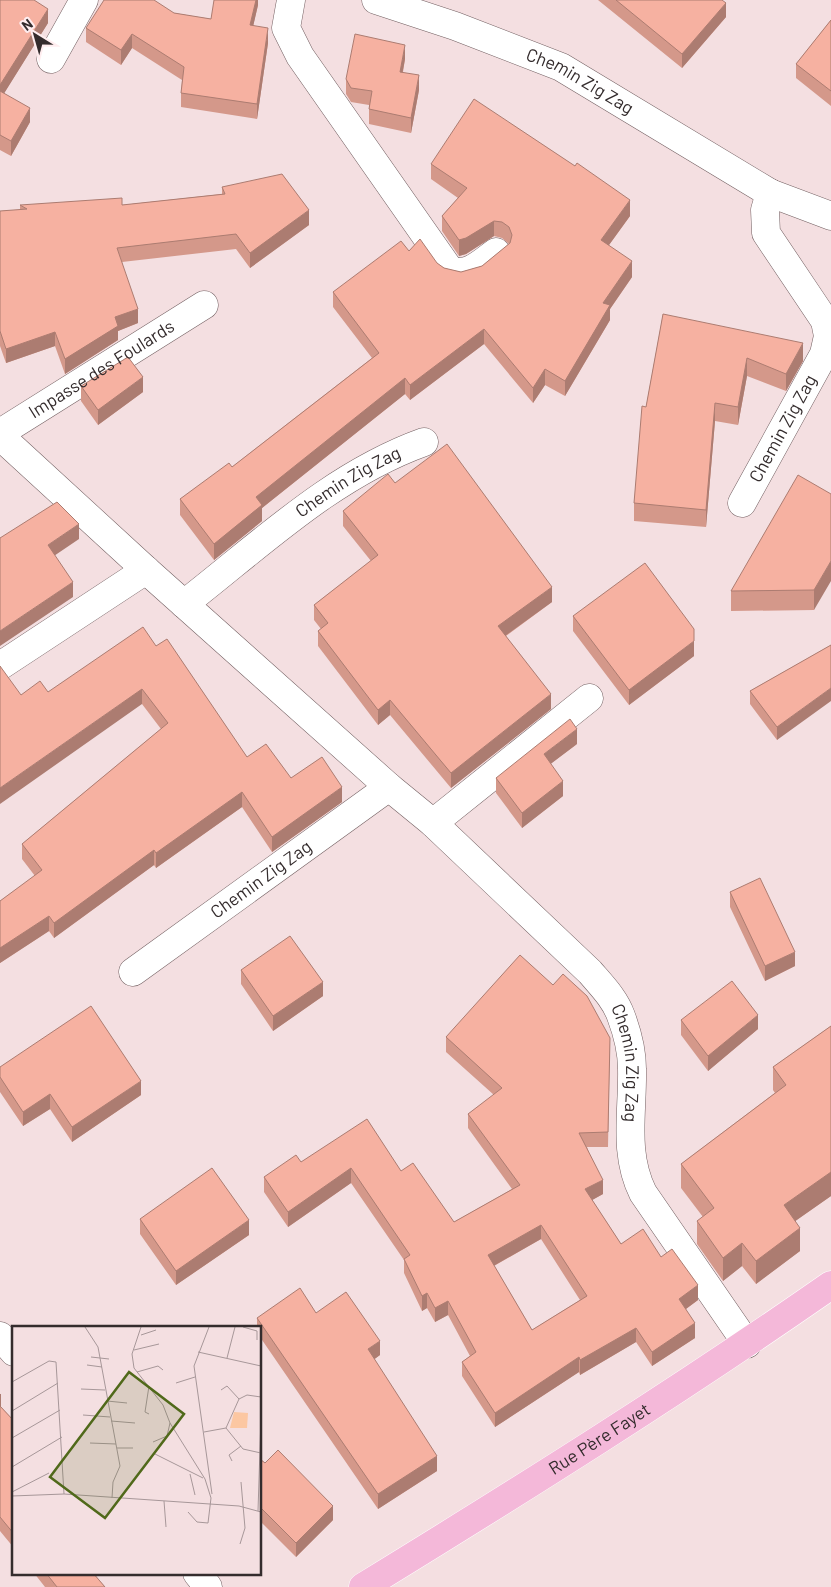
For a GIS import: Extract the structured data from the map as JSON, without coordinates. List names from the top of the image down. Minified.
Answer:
{"streets":{"main road":["Rue Père Fayet"],"street":["Chemin Zig Zag","Impasse des Foulards"]},"crossings":[["Chemin Zig Zag","Impasse des Foulards"],["Chemin Zig Zag","Rue Père Fayet"]],"north":"top left"}
